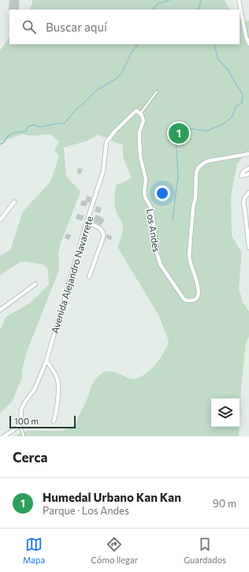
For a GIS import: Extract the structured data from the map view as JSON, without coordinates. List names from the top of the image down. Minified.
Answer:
{"streets":{"street":["Los Andes","Avenida Alejandro Navarrete"]},"crossings":[["Los Andes","Avenida Alejandro Navarrete"]],"scale_bar":"100 m","page":{"search":"Buscar aquí","pins":"1","scale":"100 m","heading":"Cerca","list":[{"mark":"1","name":"Humedal Urbano Kan Kan","note":"Parque · Los Andes","value":"90 m"}],"nav":["Mapa","Cómo llegar","Guardados"]}}
